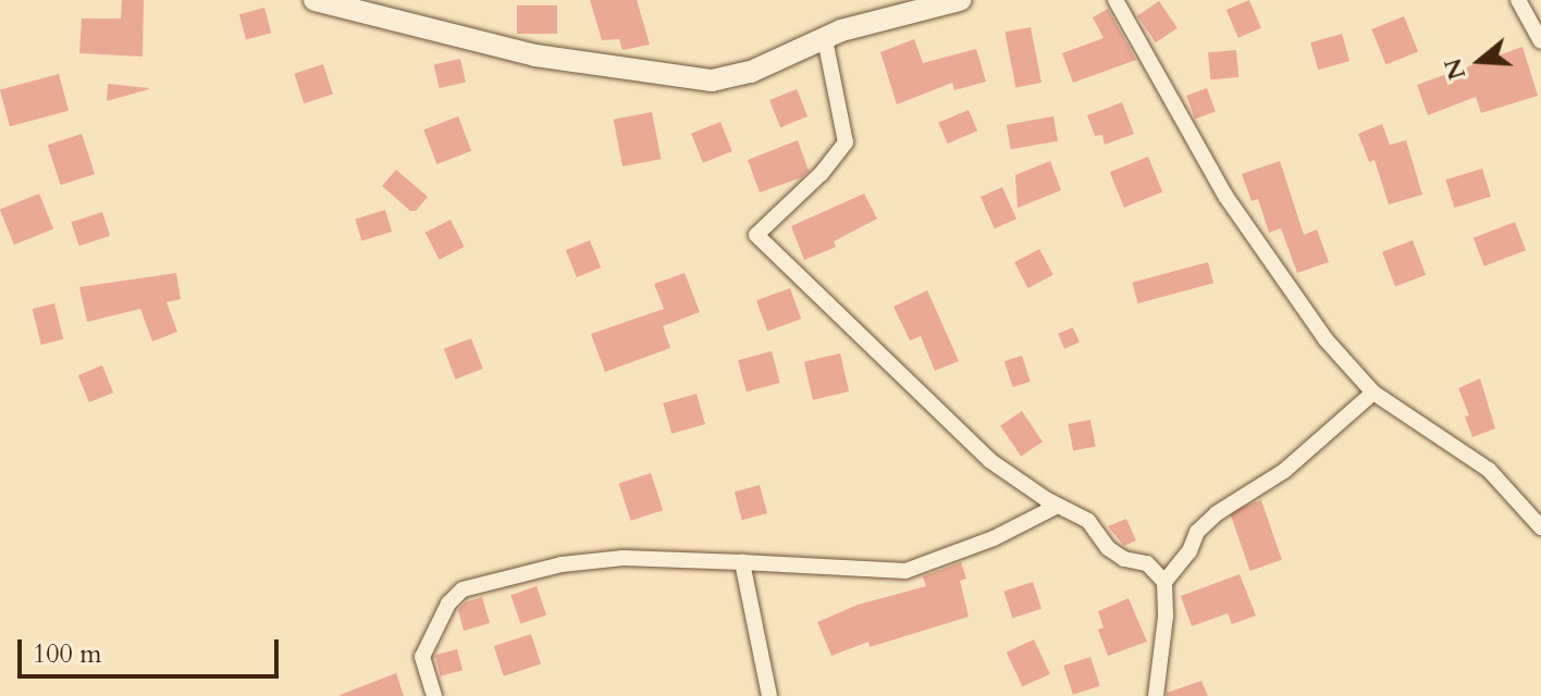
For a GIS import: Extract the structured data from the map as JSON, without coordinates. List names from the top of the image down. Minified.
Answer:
{"scale_bar":"100 m","north":"left"}
